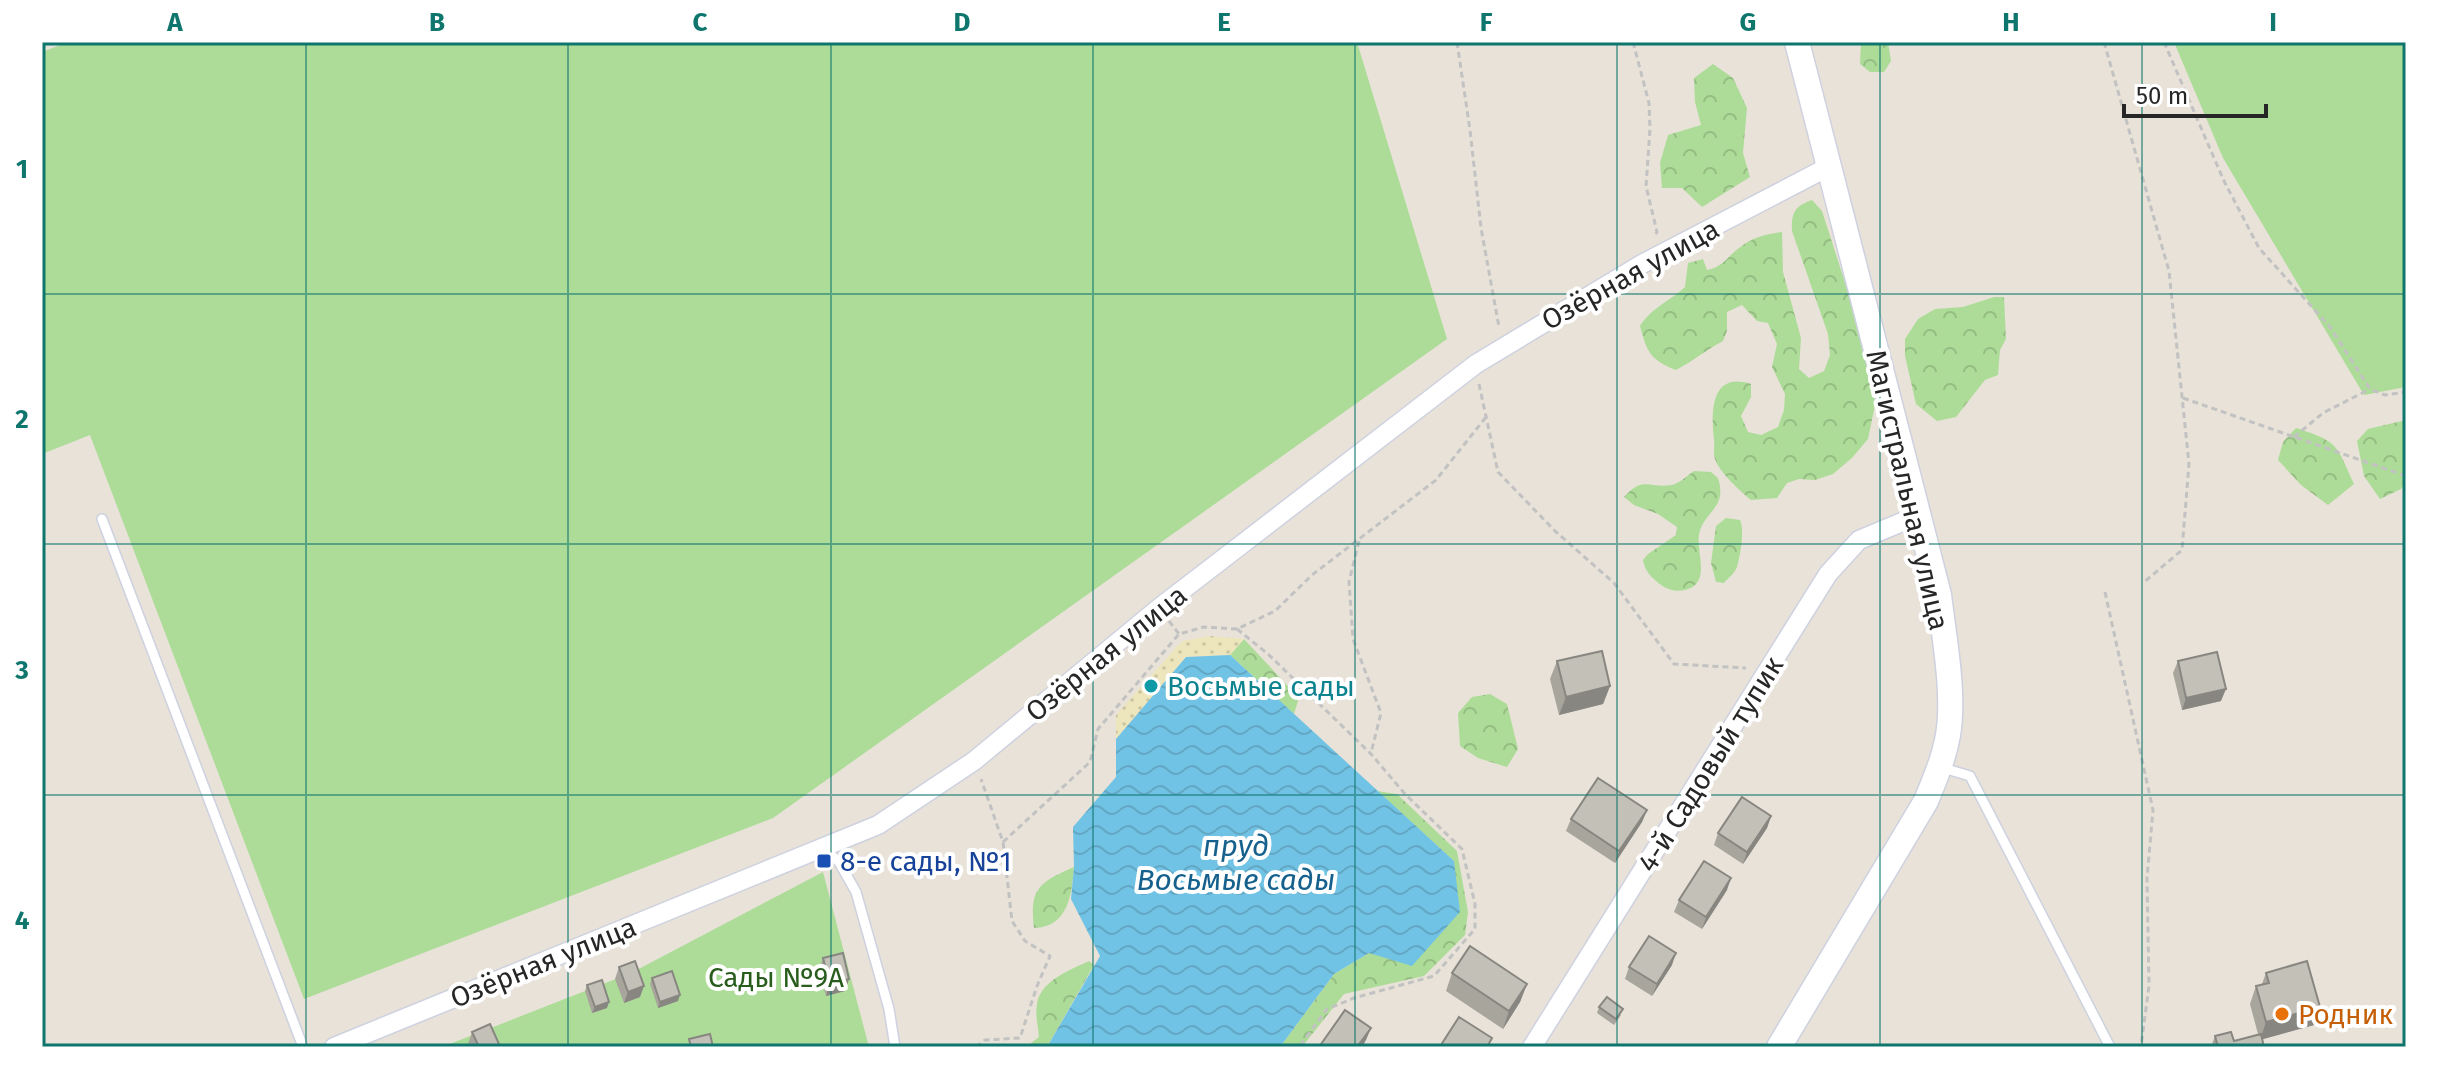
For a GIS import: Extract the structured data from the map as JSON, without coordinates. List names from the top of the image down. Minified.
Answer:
{"streets":{"street":["Озёрная улица","Магистральная улица","4-й Садовый тупик"]},"crossings":[["Озёрная улица","Магистральная улица"],["Магистральная улица","4-й Садовый тупик"]],"water":["пруд Восьмые сады"],"parks":["Сады №9А"],"places":{"other":["Восьмые сады","Родник"],"transit":["8-е сады, №1"]},"scale_bar":"50 m","grid":{"columns":["A","B","C","D","E","F","G","H","I"],"rows":["1","2","3","4"]}}
